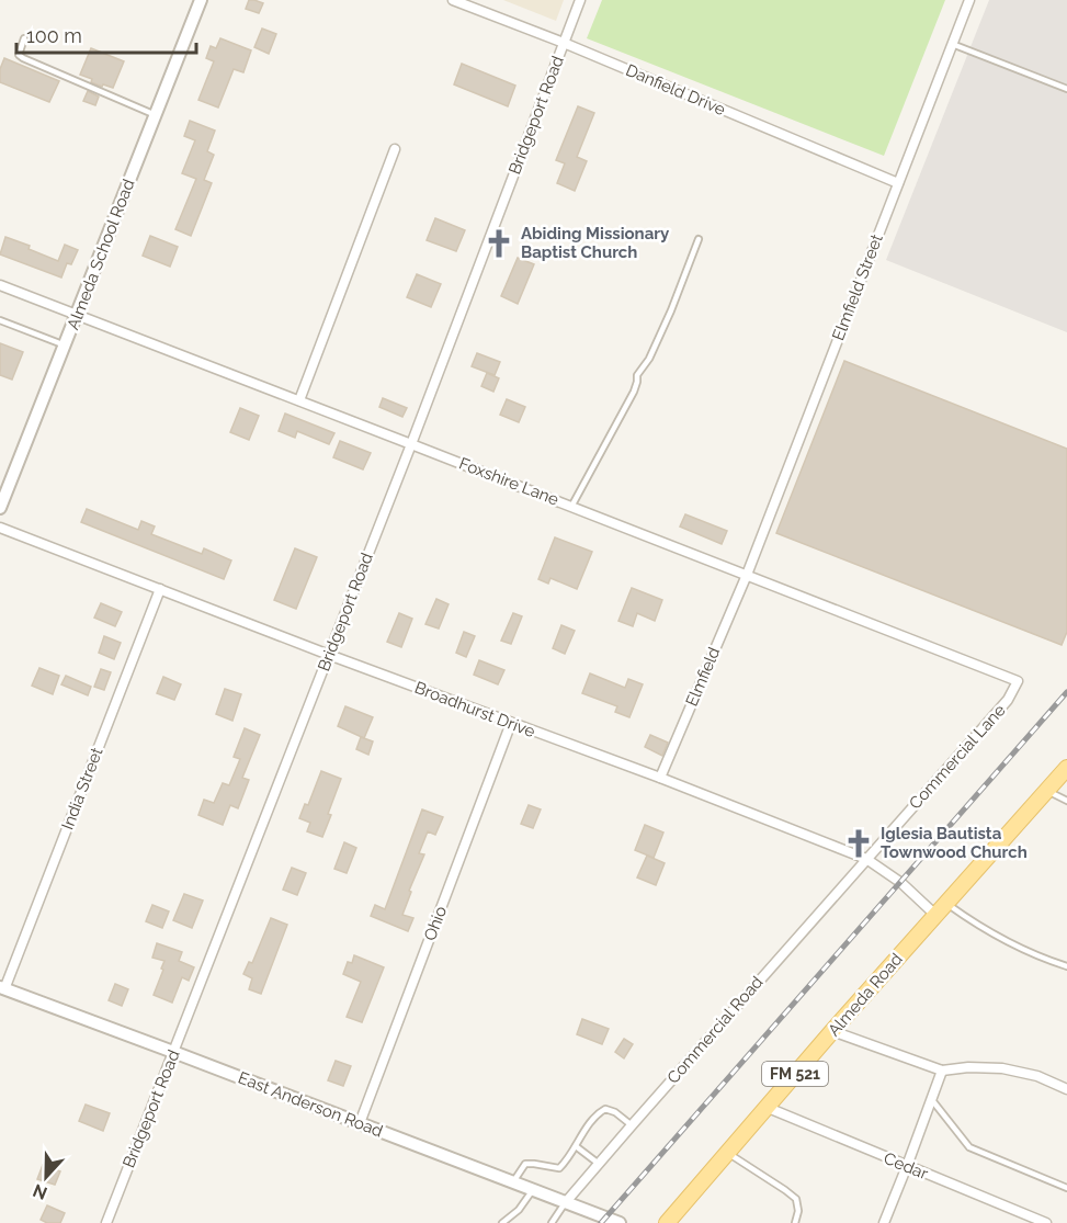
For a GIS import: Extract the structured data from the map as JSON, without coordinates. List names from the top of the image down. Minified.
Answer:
{"streets":{"main road":["Almeda Road","FM 521"],"street":["Danfield Drive","Bridgeport Road","Almeda School Road","Elmfield Street","Foxshire Lane","Elmfield","Broadhurst Drive","Commercial Lane","India Street","Ohio","Commercial Road","East Anderson Road","Cedar"]},"crossings":[["Danfield Drive","Bridgeport Road"],["Danfield Drive","Elmfield Street"],["Bridgeport Road","Foxshire Lane"],["Bridgeport Road","Broadhurst Drive"],["Bridgeport Road","East Anderson Road"],["Almeda School Road","Foxshire Lane"],["Elmfield Street","Foxshire Lane"],["Elmfield Street","Elmfield"],["Foxshire Lane","Elmfield"],["Foxshire Lane","Commercial Lane"],["Elmfield","Broadhurst Drive"],["Broadhurst Drive","Commercial Lane"],["Broadhurst Drive","India Street"],["Broadhurst Drive","Ohio"],["Broadhurst Drive","Almeda Road"],["Broadhurst Drive","Commercial Road"],["Commercial Lane","Commercial Road"],["India Street","East Anderson Road"],["Ohio","East Anderson Road"],["Almeda Road","Cedar"],["Commercial Road","East Anderson Road"]],"places":{"church":["Abiding Missionary Baptist Church","Iglesia Bautista Townwood Church"]},"scale_bar":"100 m","north":"bottom"}
